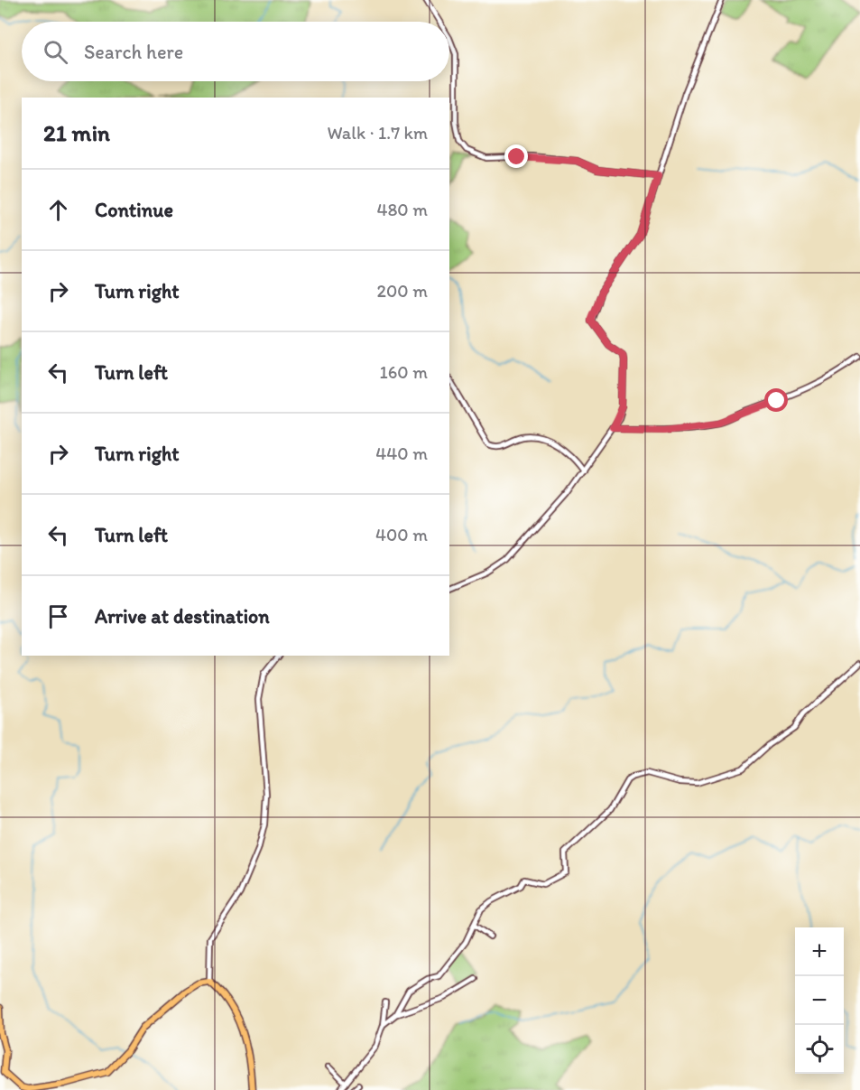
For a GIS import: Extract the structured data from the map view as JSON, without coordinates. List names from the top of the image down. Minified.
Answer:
{"page":{"search":"Search here","heading":["21 min","Walk · 1.7 km"],"list":[["Continue","480 m"],["Turn right","200 m"],["Turn left","160 m"],["Turn right","440 m"],["Turn left","400 m"],"Arrive at destination"],"map_buttons":["+","−"]}}
